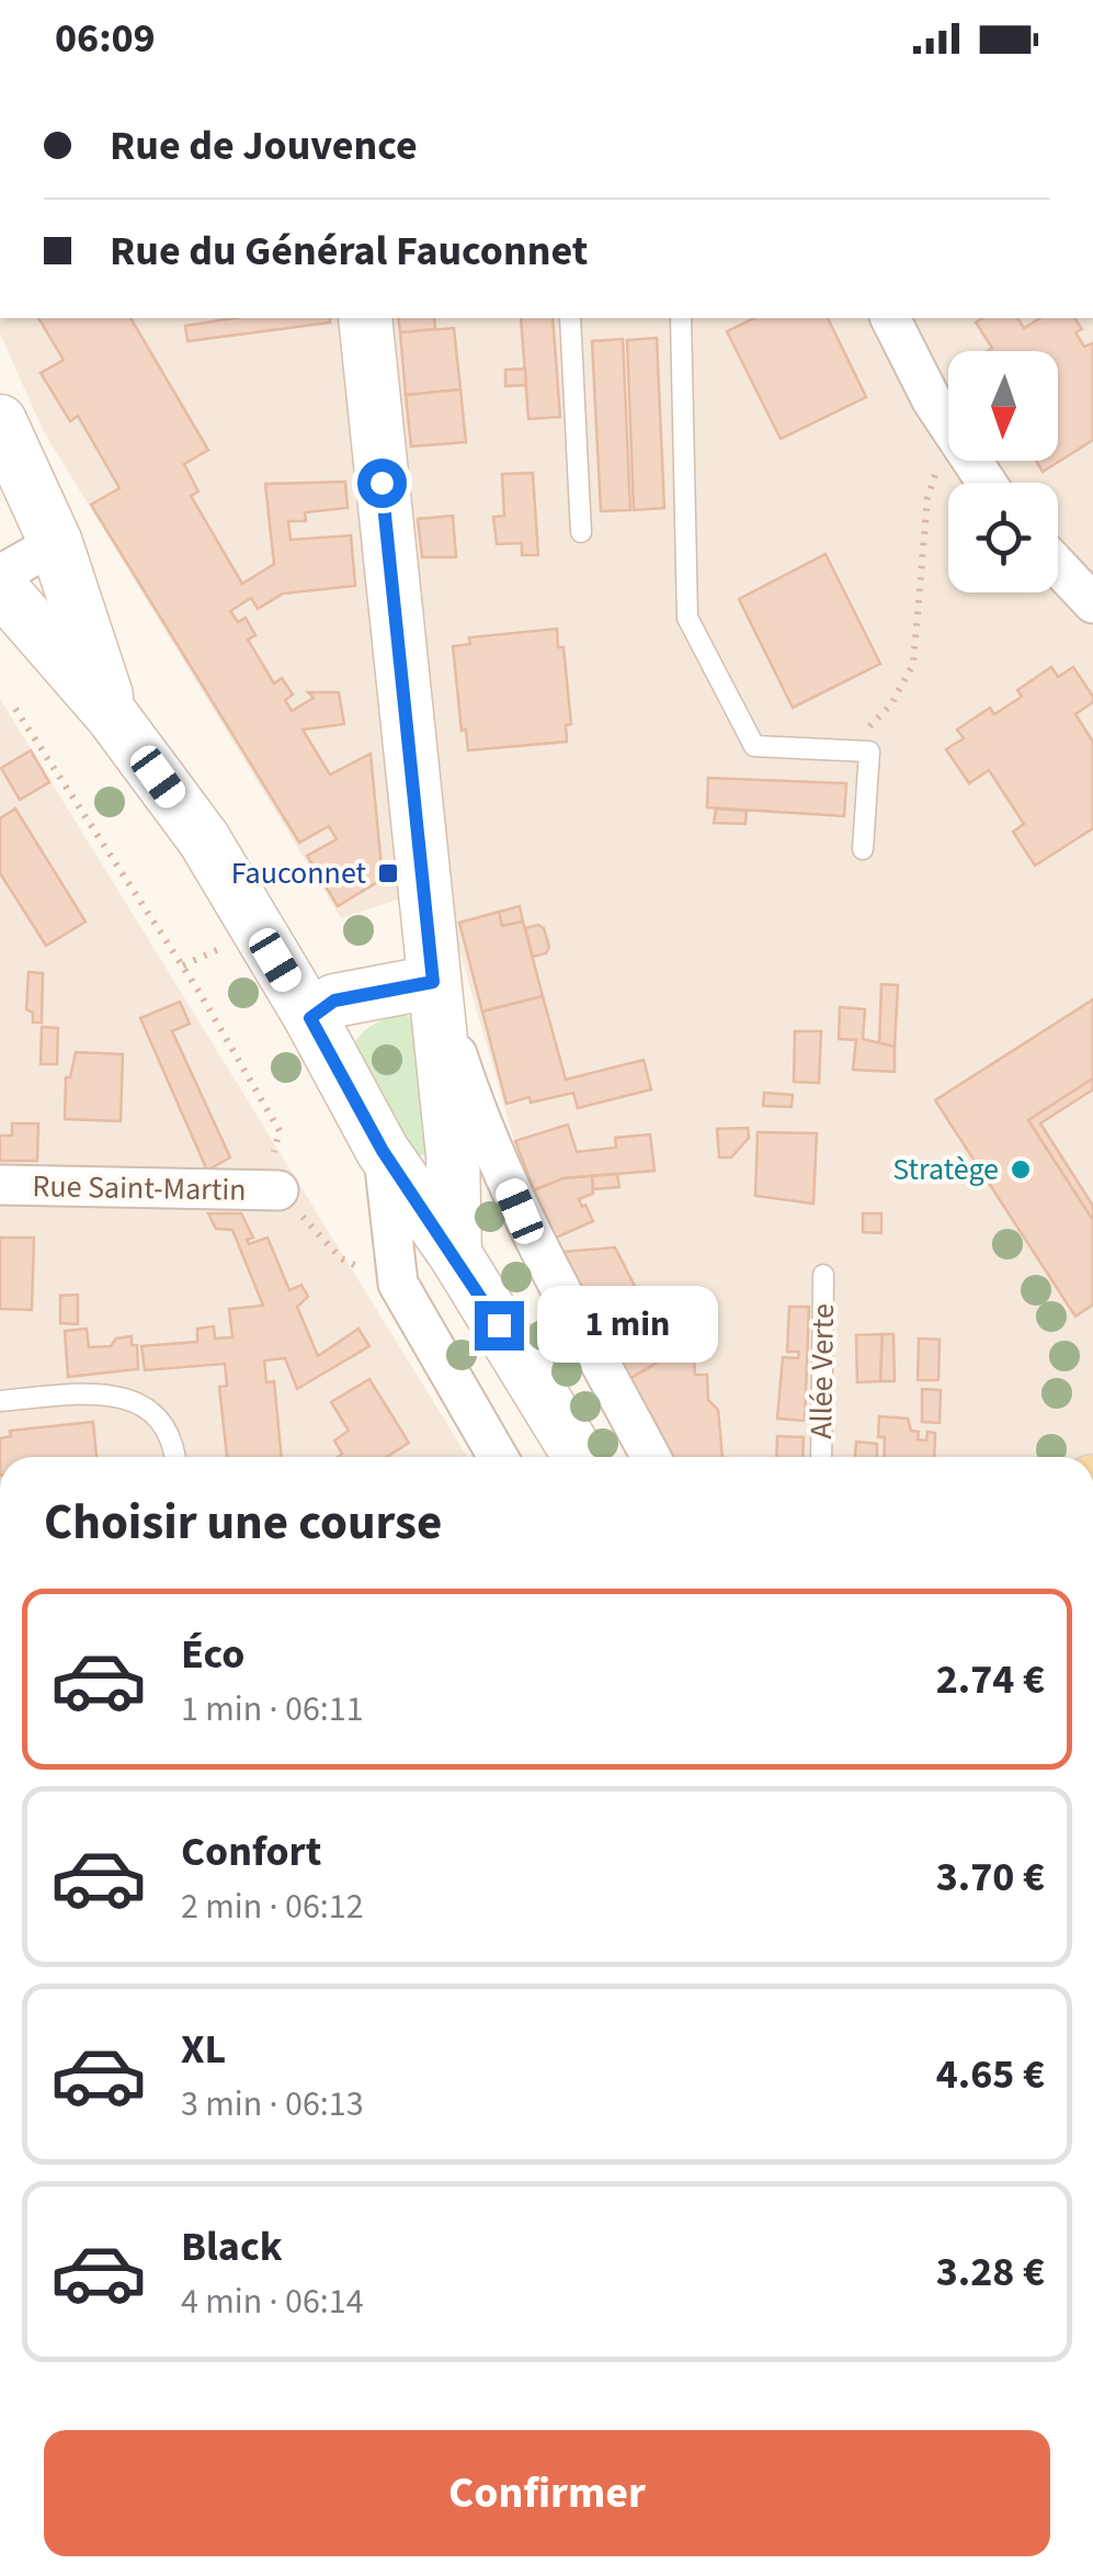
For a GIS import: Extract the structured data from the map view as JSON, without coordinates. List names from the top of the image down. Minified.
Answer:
{"streets":{"street":["Rue Saint-Martin"],"lane":["Allée Verte"]},"places":{"transit":["Fauconnet"],"other":["Stratège"]},"north":"bottom","page":{"status":"06:09","banner":["Rue de Jouvence","Rue du Général Fauconnet"],"bubble":"1 min","heading":"Choisir une course","list":[{"name":"Éco","note":"1 min · 06:11","value":"2.74 €"},{"name":"Confort","note":"2 min · 06:12","value":"3.70 €"},{"name":"XL","note":"3 min · 06:13","value":"4.65 €"},{"name":"Black","note":"4 min · 06:14","value":"3.28 €"}],"buttons":"Confirmer"}}
